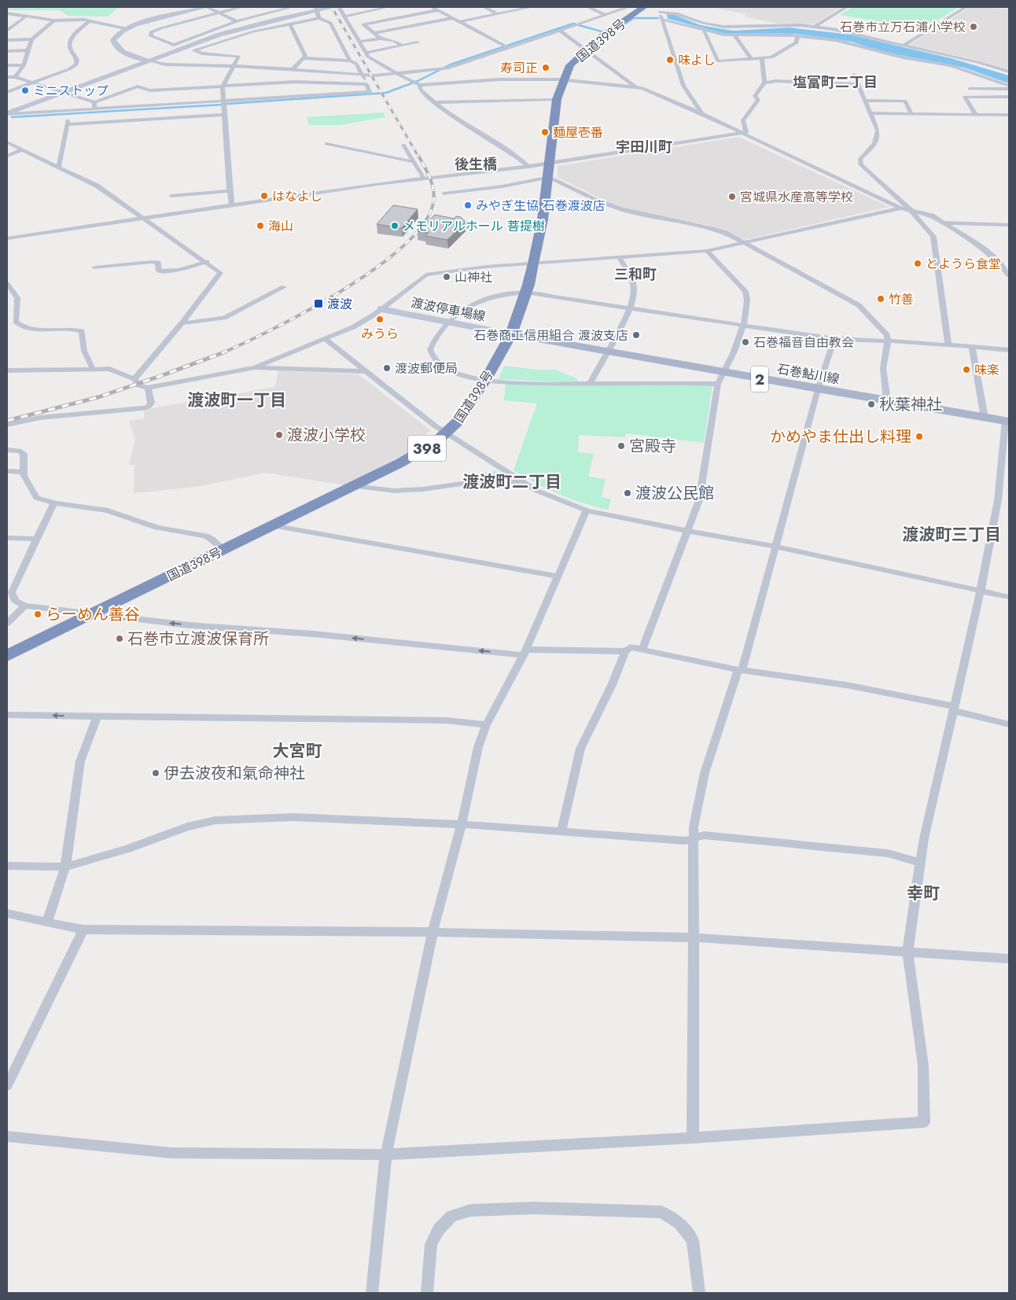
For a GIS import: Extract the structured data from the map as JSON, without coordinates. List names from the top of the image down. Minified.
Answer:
{"streets":{"highway":["国道398号","398"],"main road":["石巻鮎川線","2"],"street":["渡波停車場線"]},"crossings":[["国道398号","渡波停車場線"],["国道398号","石巻鮎川線"],["渡波停車場線","石巻鮎川線"]],"districts":["塩富町二丁目","宇田川町","後生橋","三和町","渡波町一丁目","渡波町二丁目","渡波町三丁目","大宮町","幸町"],"places":{"other":["石巻市立万石浦小学校","味よし","寿司正","ミニストップ","麺屋壱番","はなよし","宮城県水産高等学校","みやぎ生協 石巻渡波店","海山","メモリアルホール 菩提樹","とようら食堂","山神社","竹善","みうら","石巻商工信用組合 渡波支店","石巻福音自由教会","渡波郵便局","味楽","秋葉神社","渡波小学校","かめやま仕出し料理","宮殿寺","渡波公民館","らーめん善谷","石巻市立渡波保育所","伊去波夜和氣命神社"],"transit":["渡波"]}}
